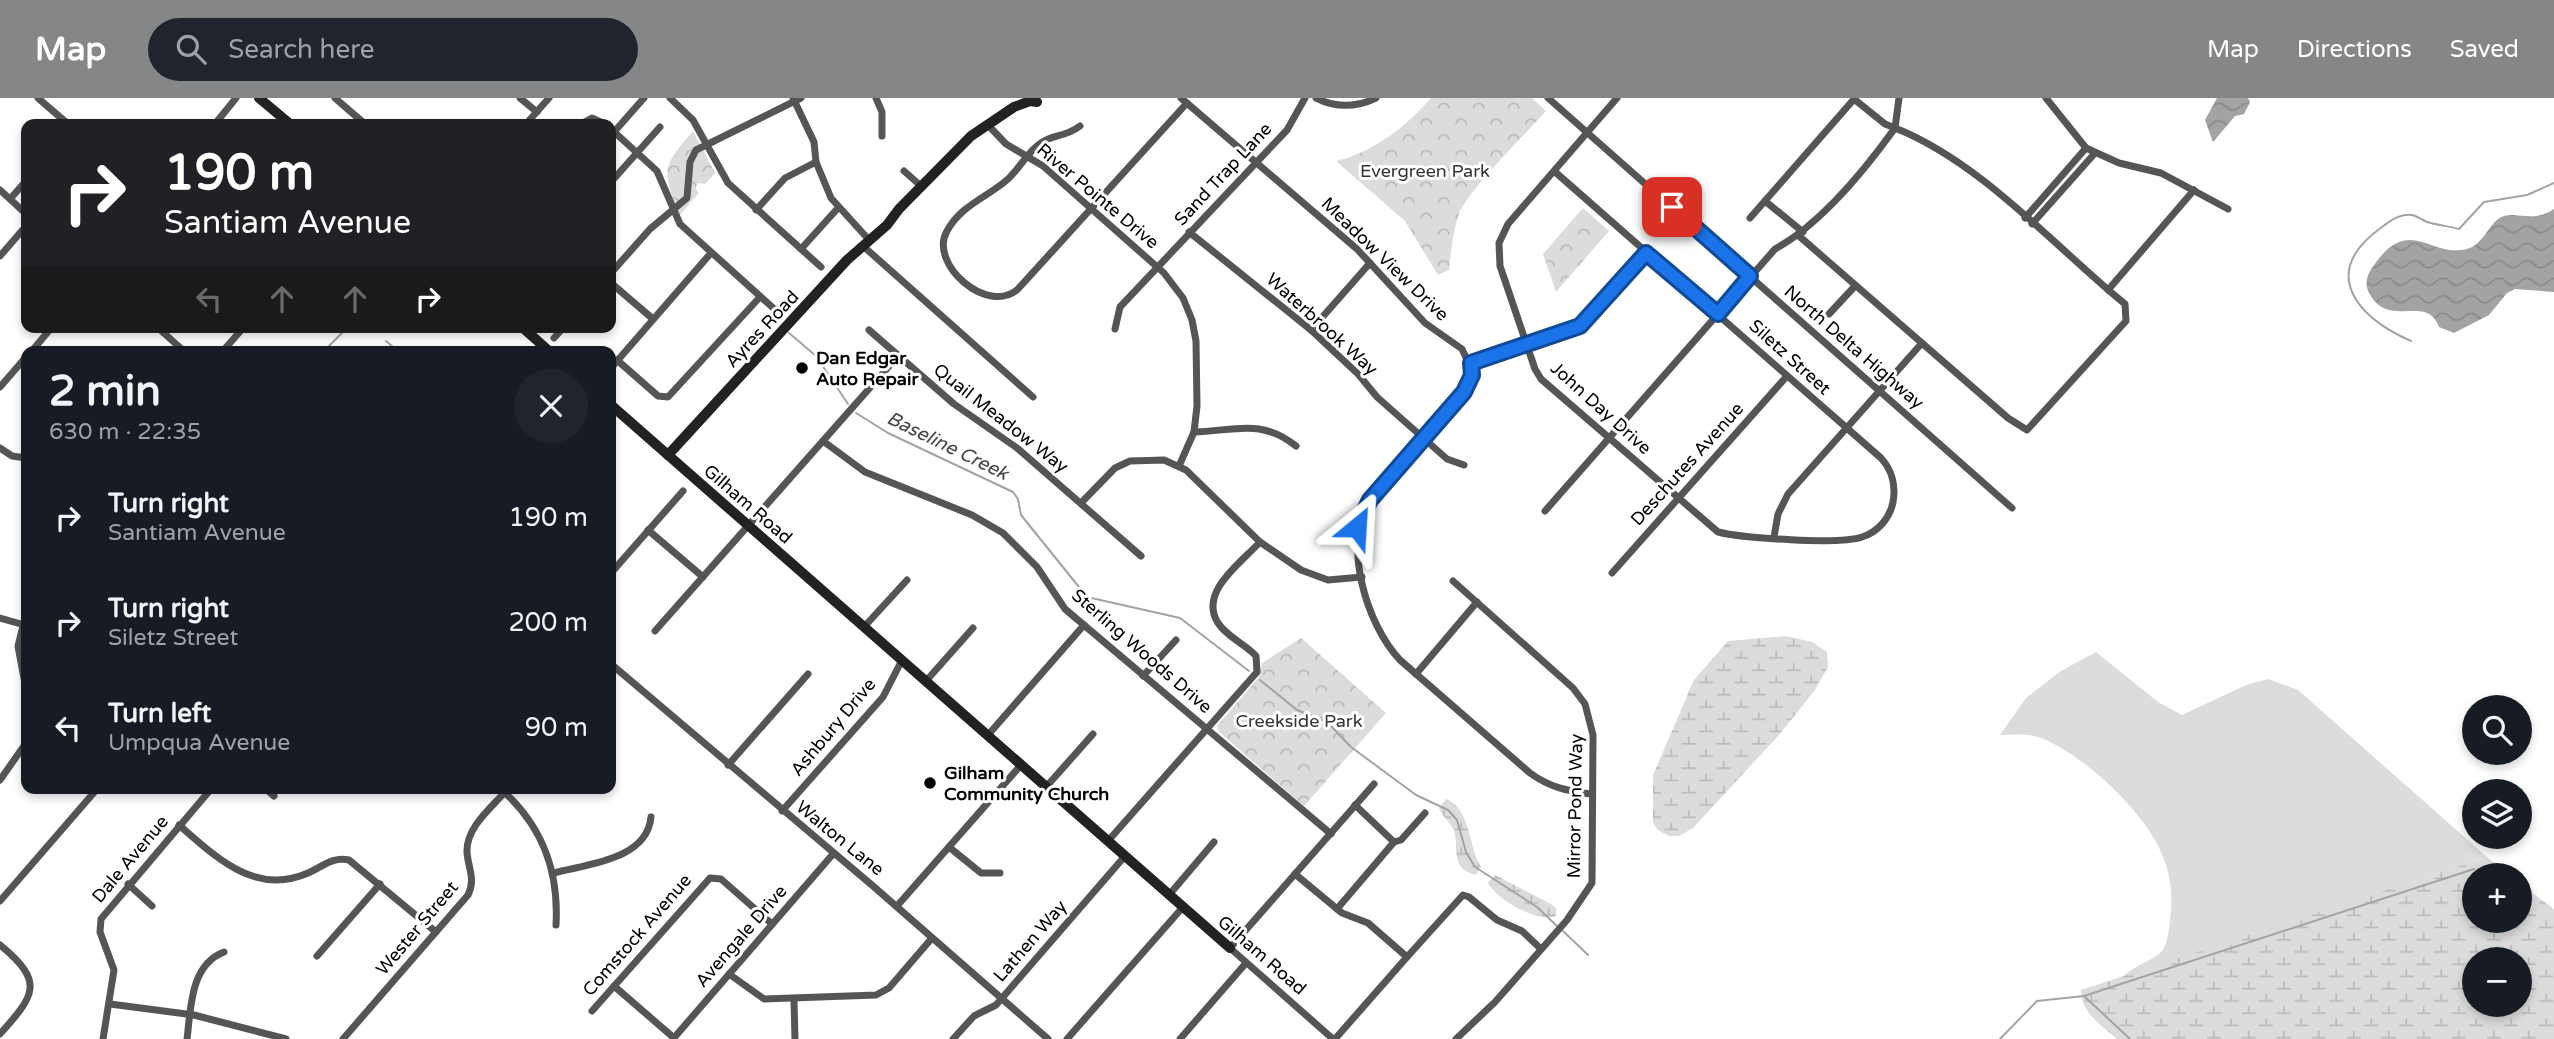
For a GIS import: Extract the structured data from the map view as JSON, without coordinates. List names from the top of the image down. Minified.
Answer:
{"streets":{"street":["Sand Trap Lane","River Pointe Drive","Meadow View Drive","Waterbrook Way","Ayres Road","North Delta Highway","Siletz Street","John Day Drive","Quail Meadow Way","Deschutes Avenue","Gilham Road","Sterling Woods Drive","Ashbury Drive","Mirror Pond Way","Walton Lane","Dale Avenue","Wester Street","Comstock Avenue","Avengale Drive","Lathen Way"]},"crossings":[["Sand Trap Lane","River Pointe Drive"],["Sand Trap Lane","Meadow View Drive"],["Sand Trap Lane","Waterbrook Way"],["River Pointe Drive","Ayres Road"],["Ayres Road","Gilham Road"],["North Delta Highway","John Day Drive"],["Siletz Street","John Day Drive"],["Siletz Street","Deschutes Avenue"],["John Day Drive","Deschutes Avenue"],["Gilham Road","Ashbury Drive"],["Gilham Road","Lathen Way"],["Ashbury Drive","Walton Lane"],["Walton Lane","Avengale Drive"],["Walton Lane","Lathen Way"],["Comstock Avenue","Avengale Drive"]],"water":["Baseline Creek"],"parks":["Evergreen Park","Creekside Park"],"places":["Dan Edgar Auto Repair","Gilham Community Church"],"page":{"header":"Map","search":"Search here","nav":["Map","Directions","Saved"],"turn":["190 m","Santiam Avenue"],"heading":["2 min","630 m · 22:35"],"list":[{"name":"Turn right","note":"Santiam Avenue","value":"190 m"},{"name":"Turn right","note":"Siletz Street","value":"200 m"},{"name":"Turn left","note":"Umpqua Avenue","value":"90 m"}],"map_buttons":["+","−"]}}
